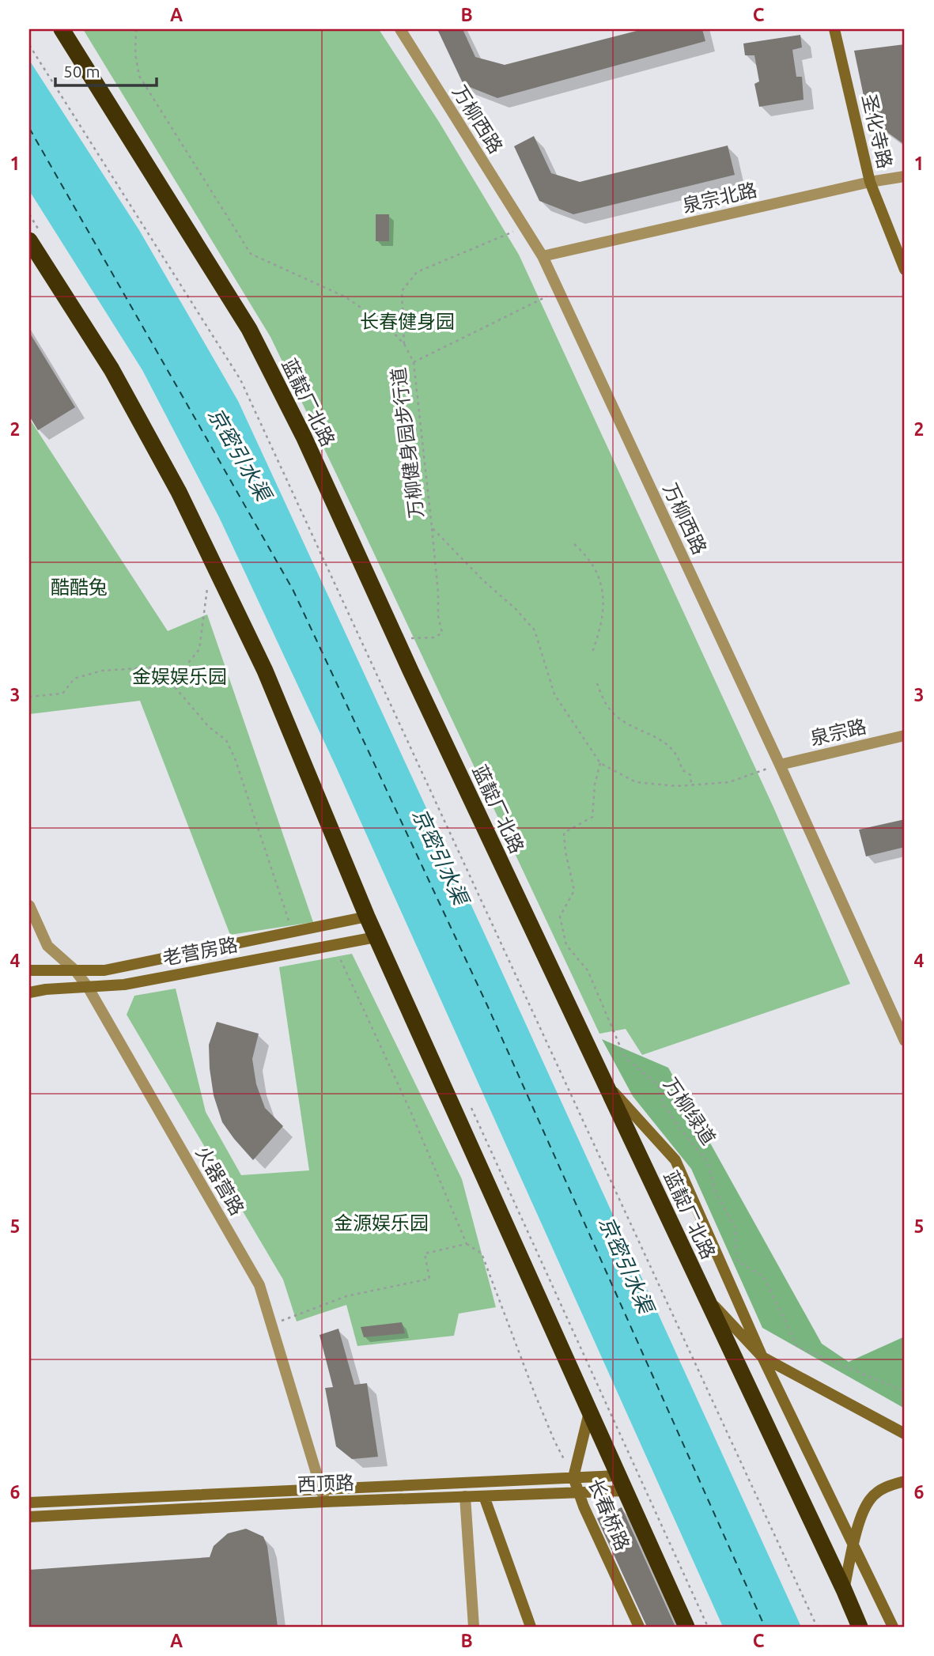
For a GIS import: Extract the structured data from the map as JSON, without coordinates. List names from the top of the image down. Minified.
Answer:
{"streets":{"highway":["蓝靛厂北路"],"street":["万柳西路","圣化寺路","泉宗北路","泉宗路","老营房路","火器营路","西顶路","长春桥路"],"path":["万柳健身园步行道","万柳绿道"]},"crossings":[["万柳西路","泉宗北路"],["万柳西路","万柳健身园步行道"],["万柳西路","泉宗路"],["圣化寺路","泉宗北路"],["万柳健身园步行道","泉宗路"],["万柳健身园步行道","万柳绿道"],["老营房路","火器营路"],["火器营路","西顶路"],["西顶路","长春桥路"]],"water":["京密引水渠"],"parks":["长春健身园","酷酷兔","金娱娱乐园","金源娱乐园"],"scale_bar":"50 m","grid":{"columns":["A","B","C"],"rows":["1","2","3","4","5","6"]}}
